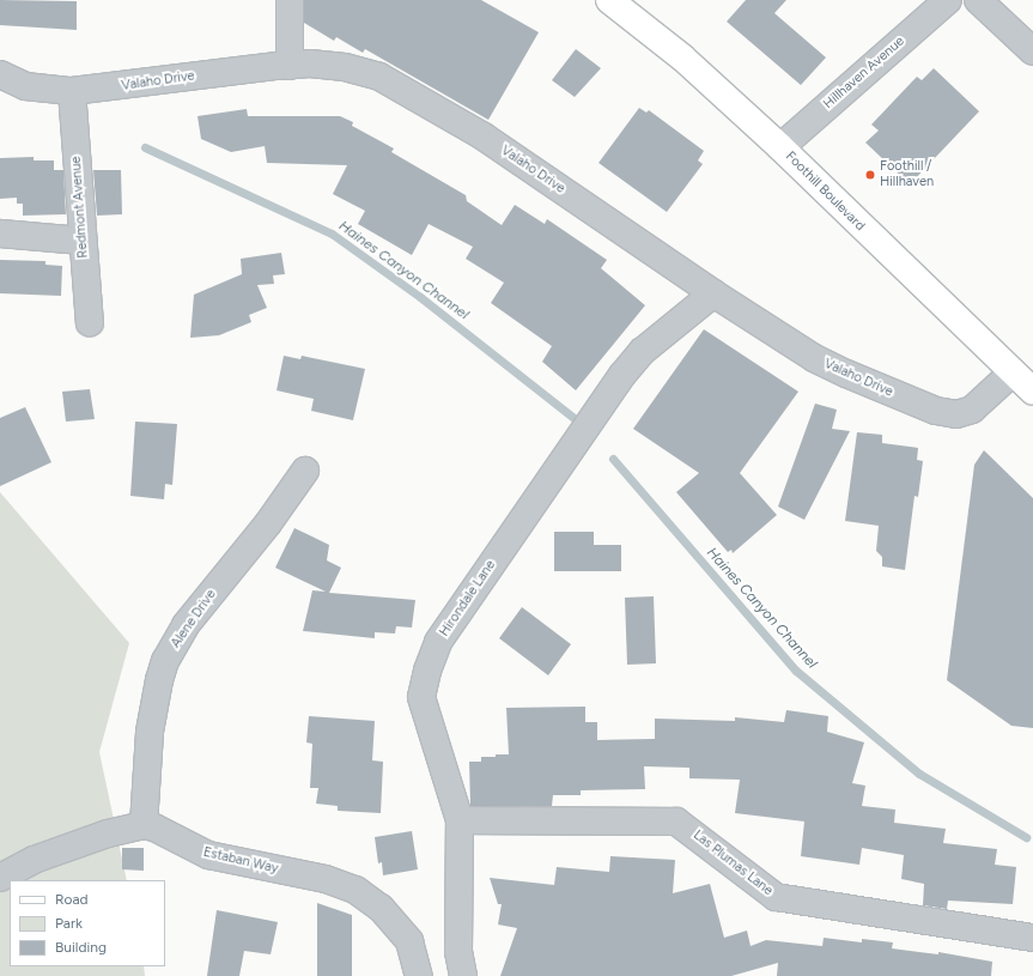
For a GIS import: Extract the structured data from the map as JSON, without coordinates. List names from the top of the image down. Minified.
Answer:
{"streets":{"main road":["Foothill Boulevard"],"street":["Hillhaven Avenue","Valaho Drive","Redmont Avenue","Hirondale Lane","Alene Drive","Estaban Way","Las Plumas Lane"]},"crossings":[["Hillhaven Avenue","Foothill Boulevard"],["Valaho Drive","Foothill Boulevard"],["Valaho Drive","Redmont Avenue"],["Valaho Drive","Hirondale Lane"],["Hirondale Lane","Las Plumas Lane"],["Alene Drive","Estaban Way"]],"water":["Haines Canyon Channel"],"places":["Foothill / Hillhaven"],"legend":["Road","Park","Building"]}
